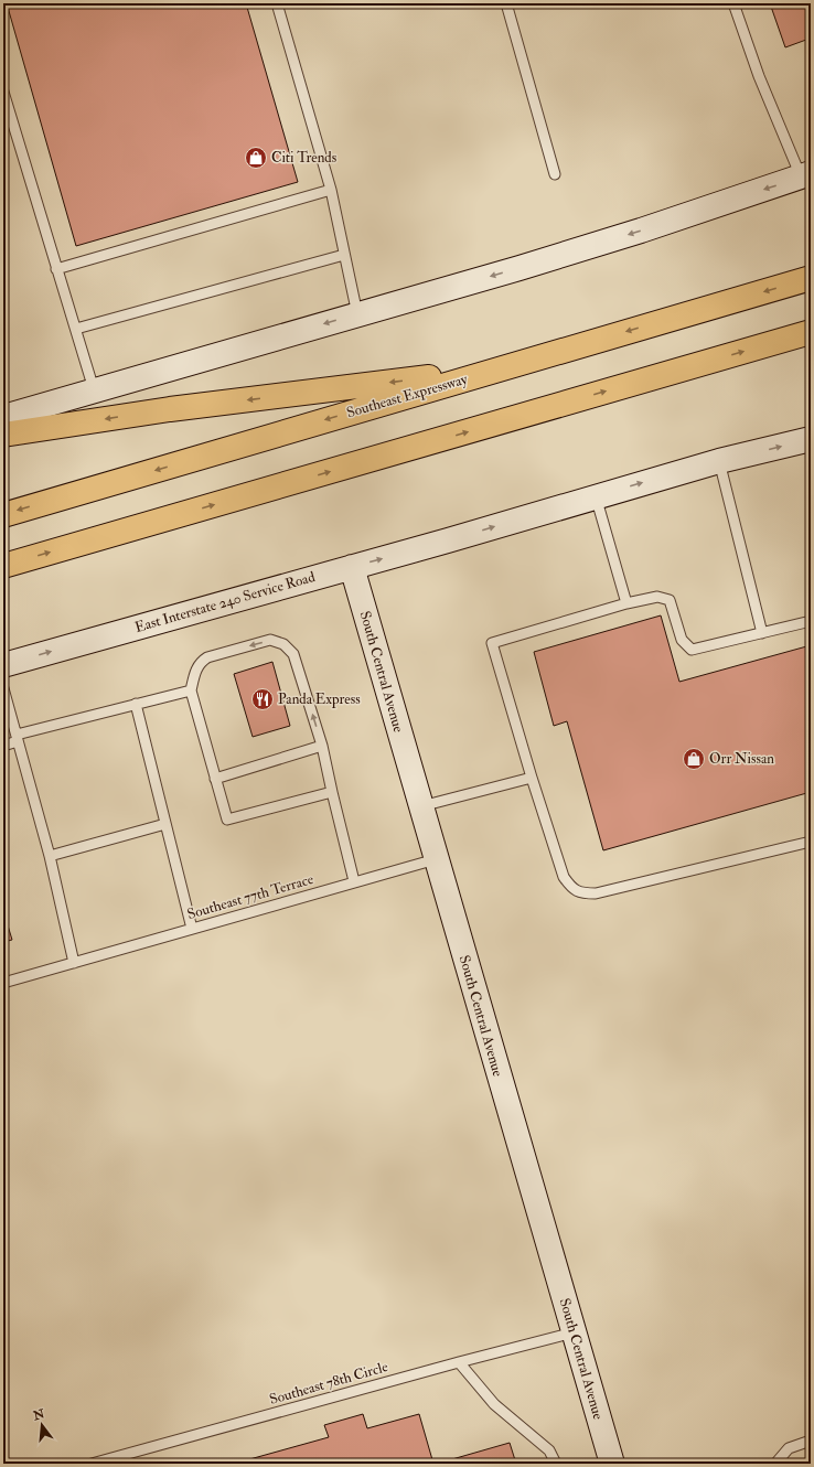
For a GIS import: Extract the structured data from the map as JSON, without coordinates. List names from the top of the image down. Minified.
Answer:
{"streets":{"highway":["Southeast Expressway"],"main road":["East Interstate 240 Service Road","South Central Avenue"],"lane":["Southeast 77th Terrace","Southeast 78th Circle"]},"crossings":[["East Interstate 240 Service Road","South Central Avenue"],["South Central Avenue","Southeast 77th Terrace"],["South Central Avenue","Southeast 78th Circle"]],"one_way":["East Interstate 240 Service Road"],"places":{"shop":["Citi Trends","Orr Nissan"],"restaurant":["Panda Express"]},"north":"top"}
